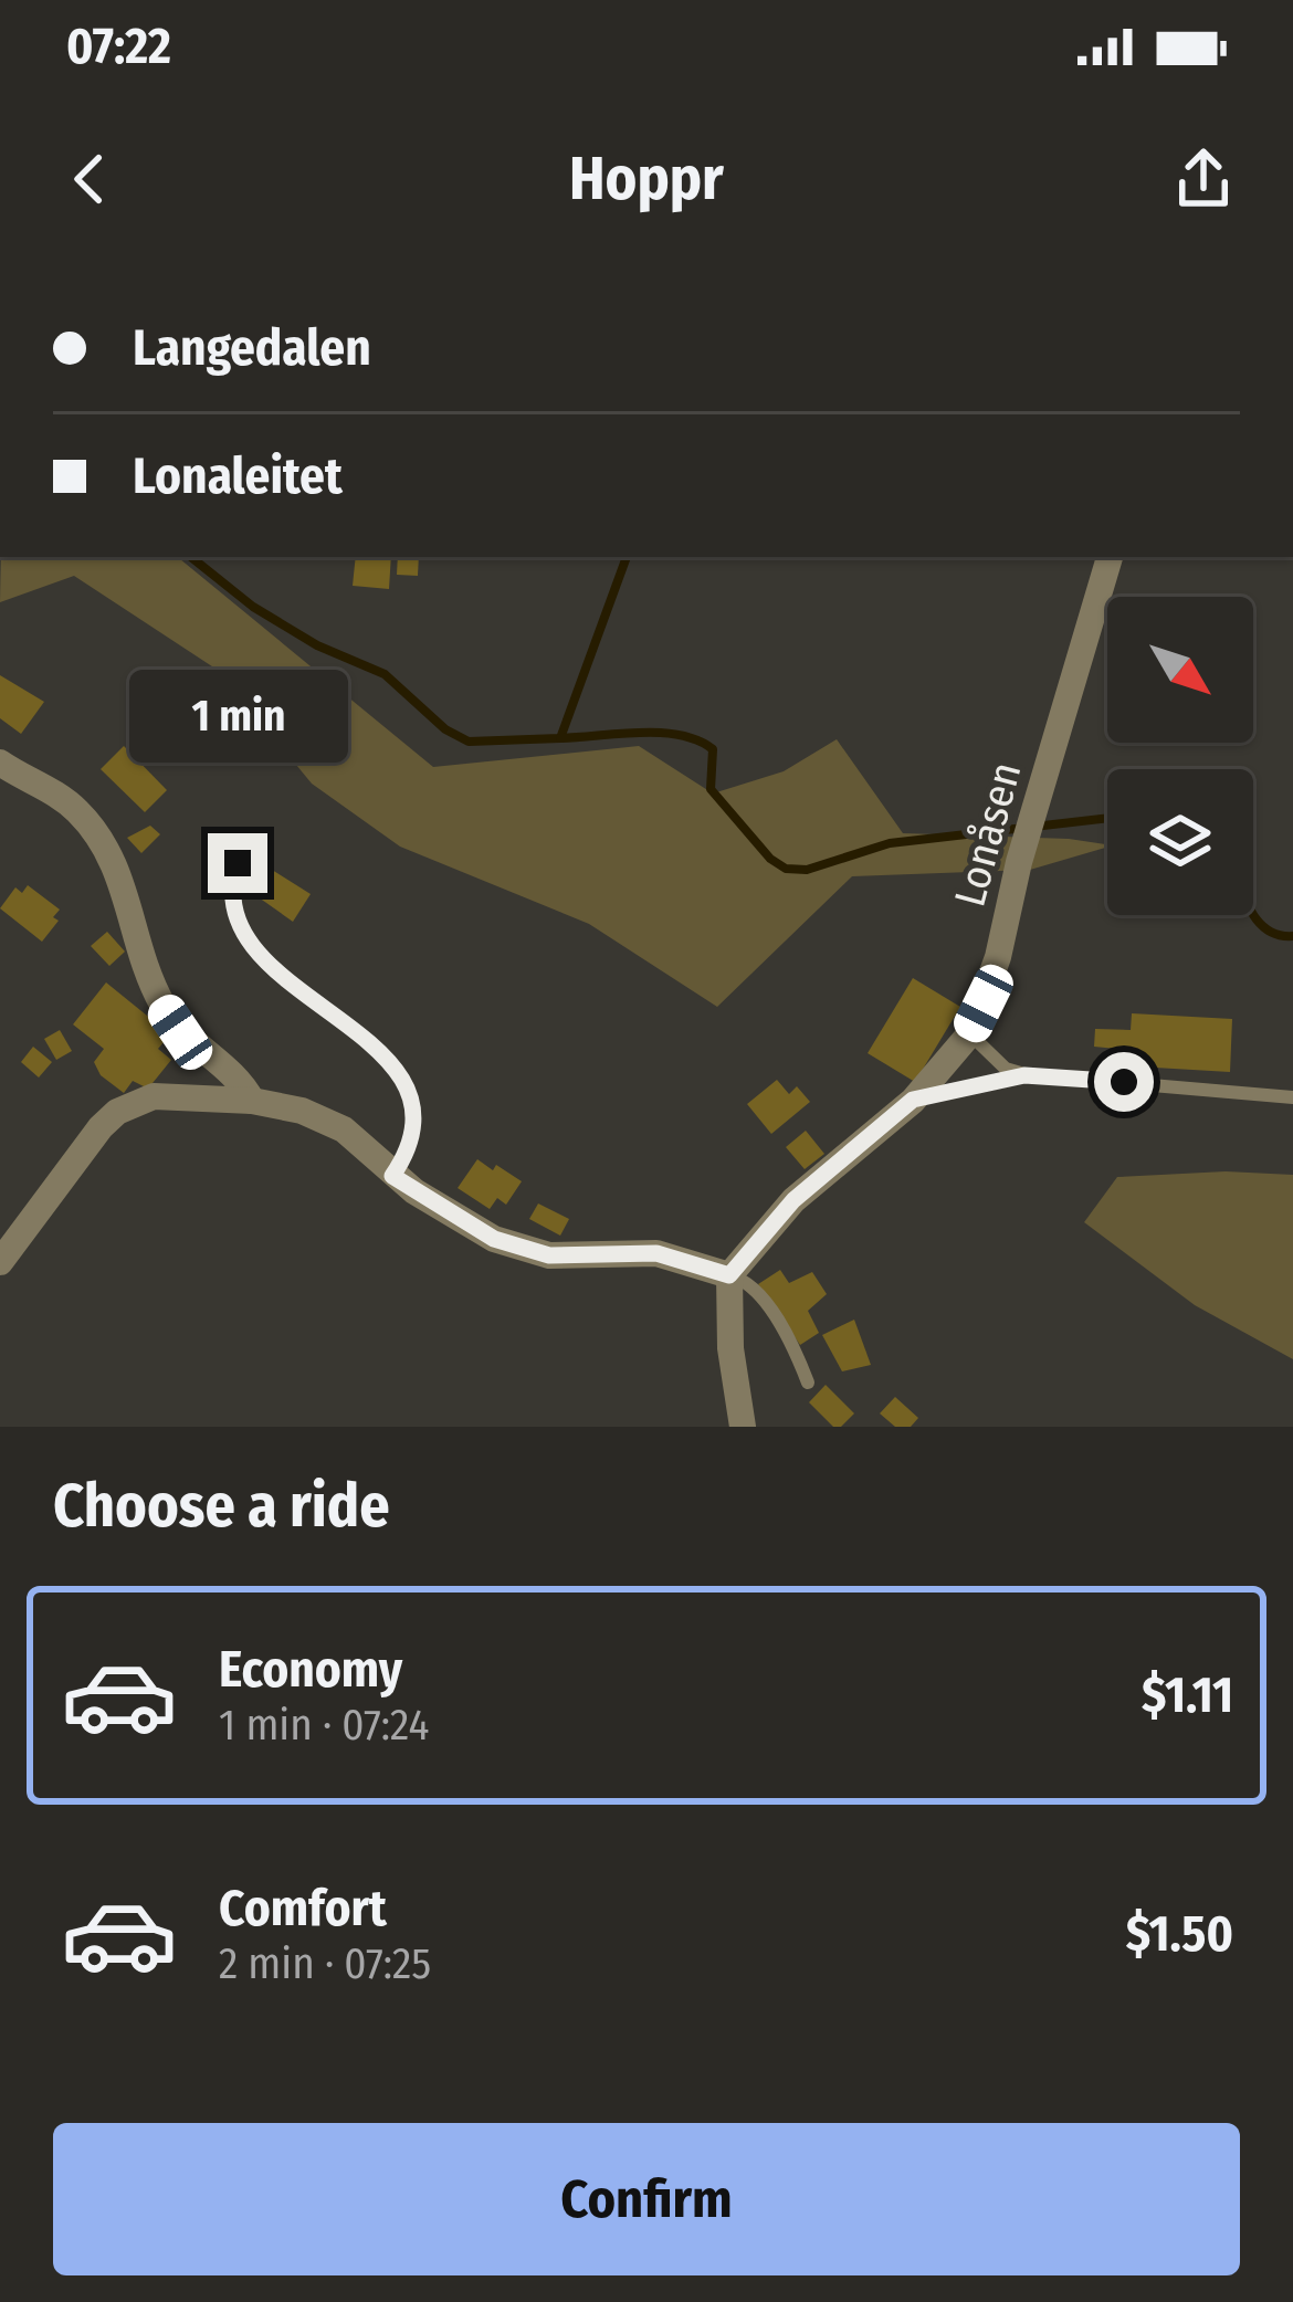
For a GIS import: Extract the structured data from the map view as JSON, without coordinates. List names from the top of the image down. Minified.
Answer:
{"streets":{"street":["Lonåsen"]},"north":"bottom right","page":{"status":"07:22","header":"Hoppr","banner":["Langedalen","Lonaleitet"],"bubble":"1 min","heading":"Choose a ride","list":[{"name":"Economy","note":"1 min · 07:24","value":"$1.11"},{"name":"Comfort","note":"2 min · 07:25","value":"$1.50"}],"buttons":"Confirm"}}
